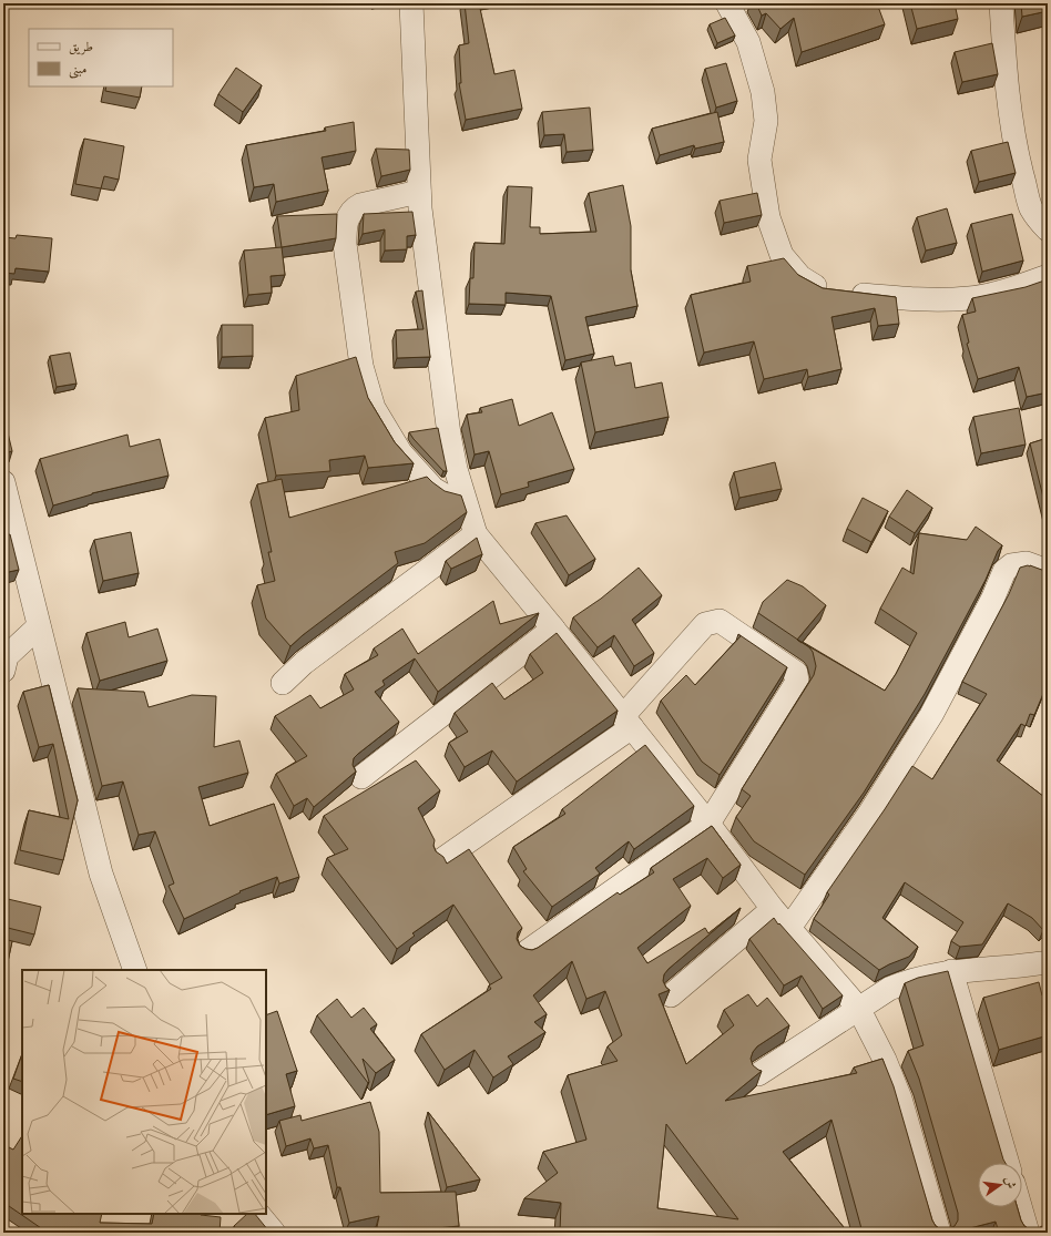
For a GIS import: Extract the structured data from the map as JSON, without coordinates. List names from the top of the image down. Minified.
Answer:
{"legend":["طريق","مبنى"],"north":"right"}
